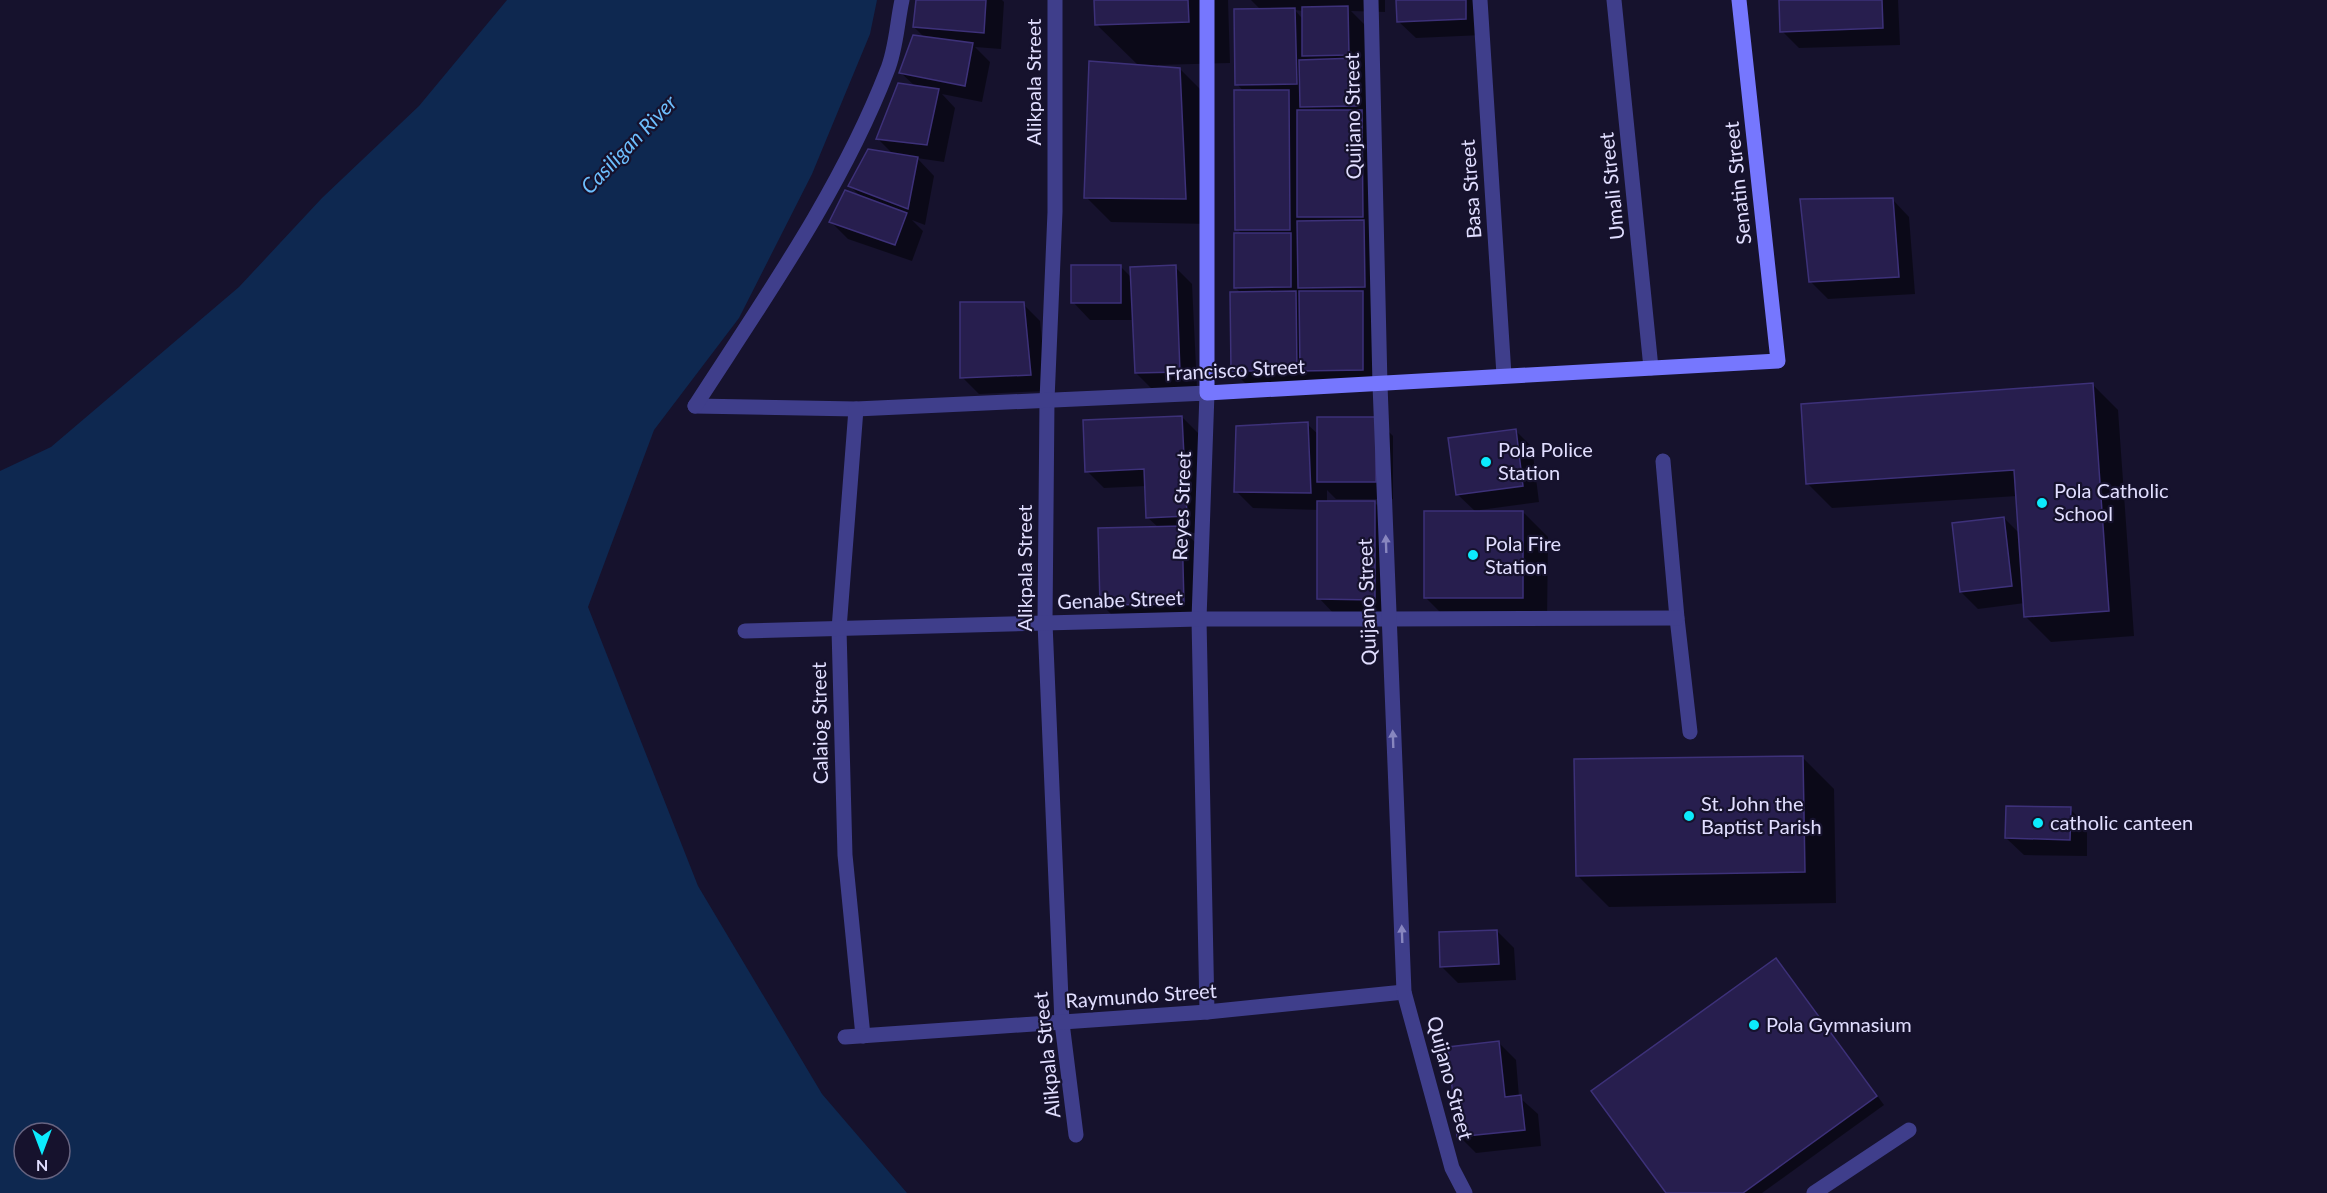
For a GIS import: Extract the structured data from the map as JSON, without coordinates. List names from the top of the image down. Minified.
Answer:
{"streets":{"main road":["Senatin Street","Francisco Street","Reyes Street"],"street":["Alikpala Street","Quijano Street","Umali Street","Basa Street","Genabe Street","Calaiog Street","Raymundo Street"]},"crossings":[["Alikpala Street","Francisco Street"],["Alikpala Street","Genabe Street"],["Alikpala Street","Raymundo Street"],["Quijano Street","Francisco Street"],["Quijano Street","Genabe Street"],["Quijano Street","Raymundo Street"],["Senatin Street","Francisco Street"],["Umali Street","Francisco Street"],["Basa Street","Francisco Street"],["Francisco Street","Reyes Street"],["Francisco Street","Calaiog Street"],["Reyes Street","Genabe Street"],["Reyes Street","Raymundo Street"],["Genabe Street","Calaiog Street"],["Calaiog Street","Raymundo Street"]],"one_way":["Quijano Street"],"water":["Casiligan River"],"places":["Pola Police Station","Pola Catholic School","Pola Fire Station","St. John the Baptist Parish","catholic canteen","Pola Gymnasium"],"north":"bottom"}
